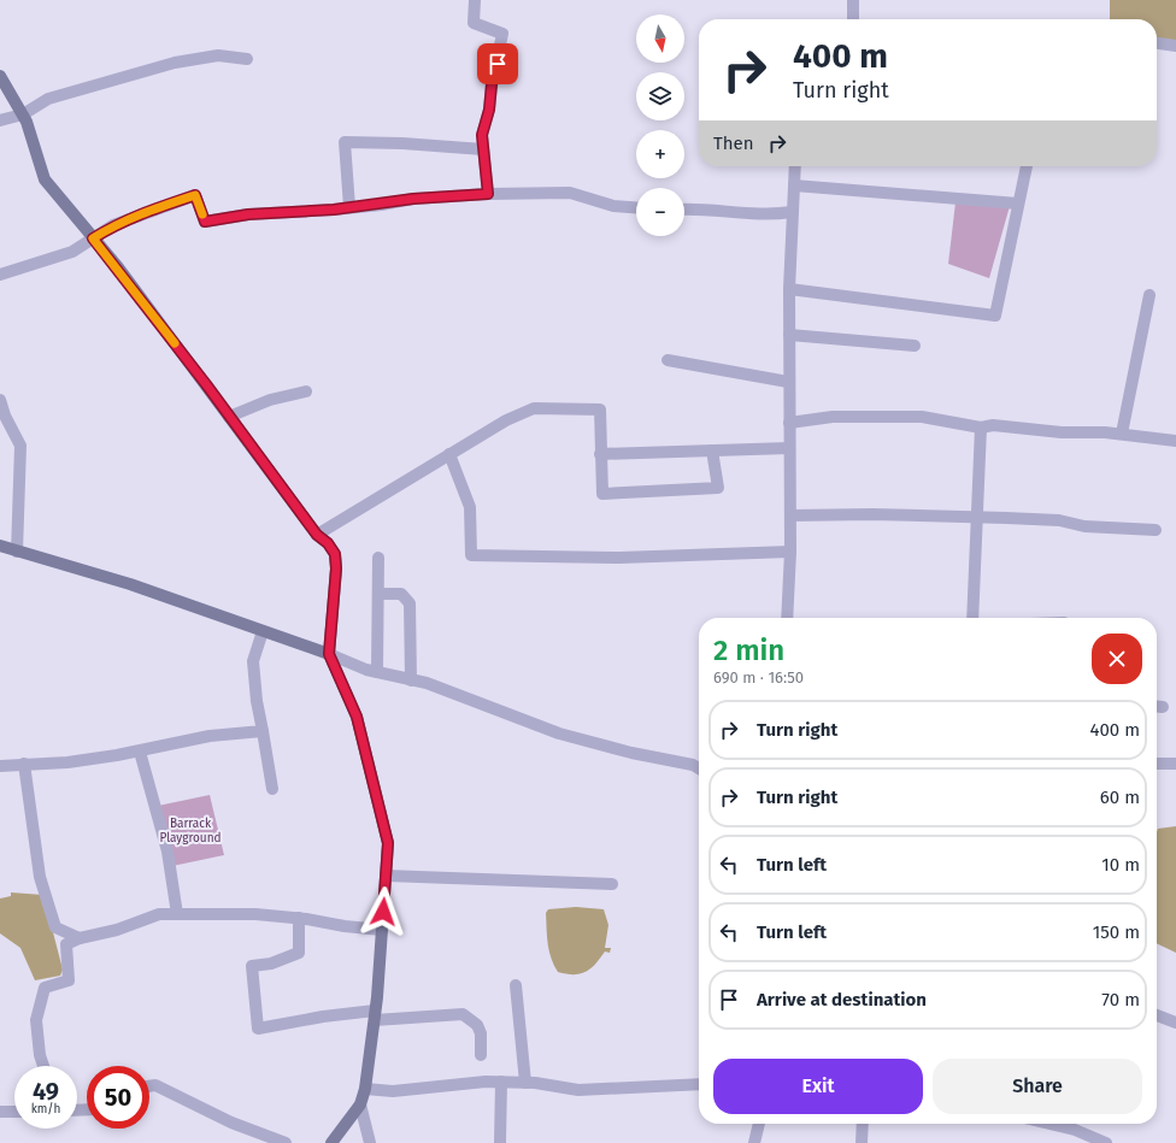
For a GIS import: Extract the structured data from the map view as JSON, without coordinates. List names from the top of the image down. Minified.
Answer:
{"parks":["Barrack Playground"],"north":"bottom","page":{"map_buttons":["+","−"],"turn":["400 m","Turn right"],"then":"Then","heading":["2 min","690 m · 16:50"],"list":[{"name":"Turn right","value":"400 m"},{"name":"Turn right","value":"60 m"},{"name":"Turn left","value":"10 m"},{"name":"Turn left","value":"150 m"},{"name":"Arrive at destination","value":"70 m"}],"buttons":["Exit","Share"],"speed":"49 km/h","limit":"50"}}
